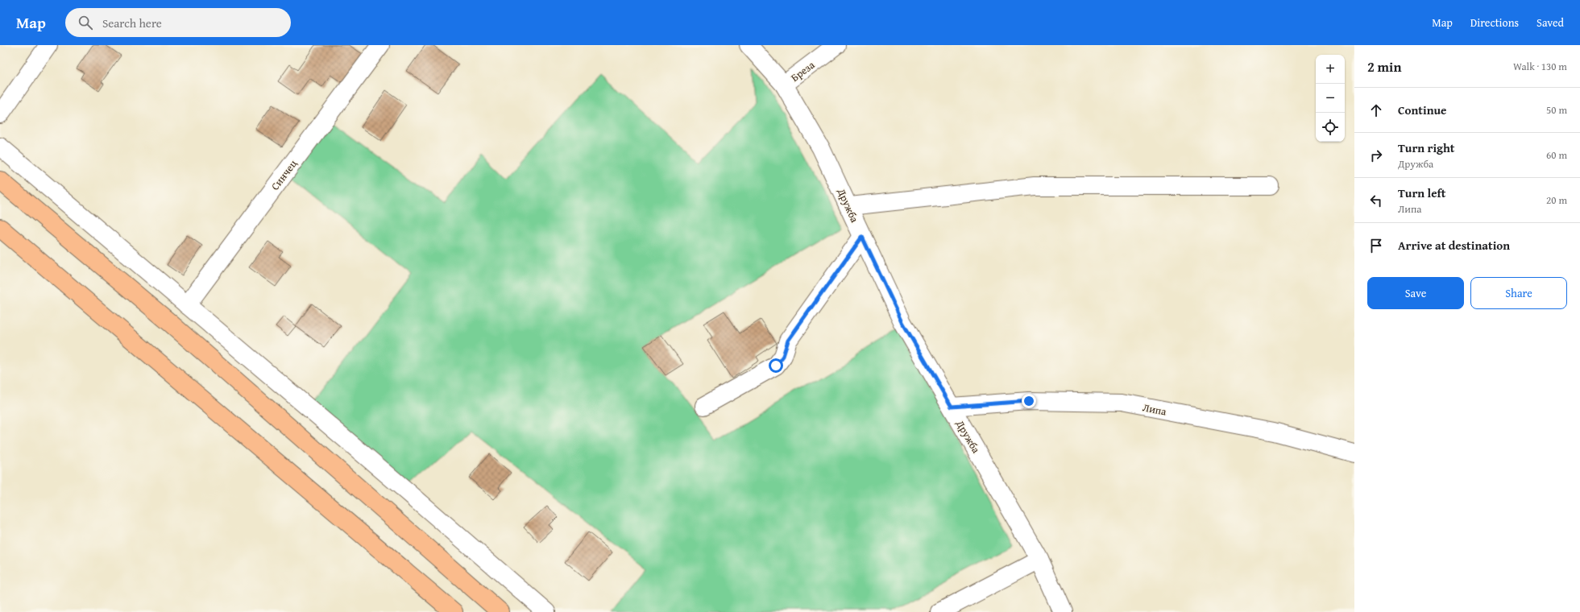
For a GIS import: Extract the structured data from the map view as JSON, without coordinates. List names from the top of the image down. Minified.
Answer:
{"streets":{"street":["Бреза","Синчец","Дружба","Липа"]},"crossings":[["Бреза","Дружба"],["Дружба","Липа"]],"page":{"header":"Map","search":"Search here","nav":["Map","Directions","Saved"],"heading":["2 min","Walk · 130 m"],"map_buttons":["+","−"],"list":[["Continue","50 m"],["Turn right","Дружба","60 m"],["Turn left","Липа","20 m"],"Arrive at destination"],"buttons":["Save","Share"]}}
